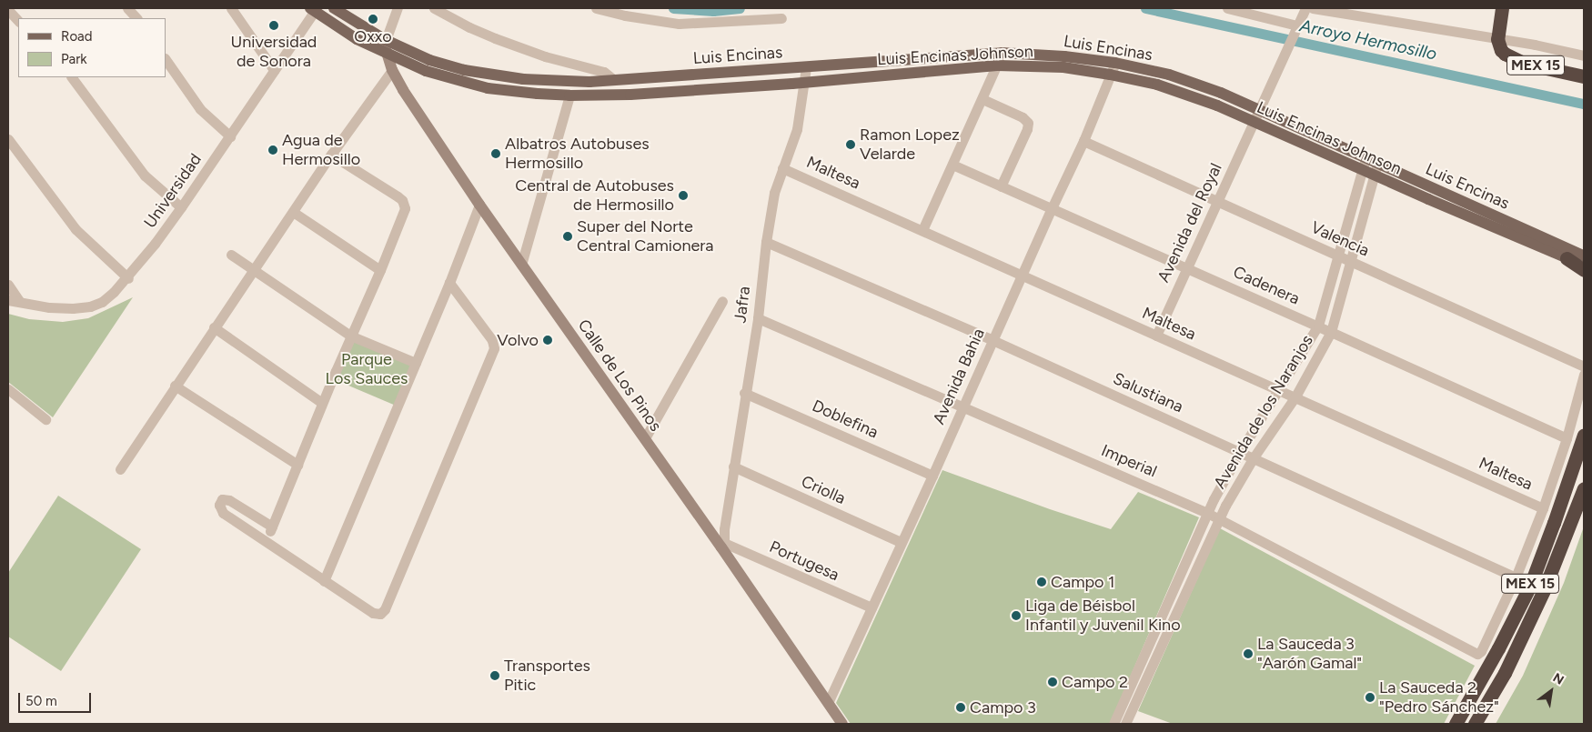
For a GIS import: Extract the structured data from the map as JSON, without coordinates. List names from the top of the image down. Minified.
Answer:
{"streets":{"highway":["MEX 15"],"main road":["Luis Encinas","Luis Encinas Johnson"],"street":["Maltesa","Universidad","Avenida del Royal","Valencia","Cadenera","Jafra","Calle de Los Pinos","Avenida Bahia","Salustiana","Avenida de los Naranjos","Doblefina","Imperial","Criolla","Portugesa"]},"crossings":[["Luis Encinas","Luis Encinas Johnson"],["Luis Encinas","Avenida del Royal"],["Luis Encinas","Jafra"],["Luis Encinas","Calle de Los Pinos"],["Luis Encinas","Avenida Bahia"],["Luis Encinas","Avenida de los Naranjos"],["Luis Encinas Johnson","Universidad"],["Luis Encinas Johnson","Avenida del Royal"],["Luis Encinas Johnson","Jafra"],["Luis Encinas Johnson","Calle de Los Pinos"],["Luis Encinas Johnson","Avenida Bahia"],["Luis Encinas Johnson","Avenida de los Naranjos"],["Maltesa","Avenida del Royal"],["Maltesa","Jafra"],["Maltesa","Avenida Bahia"],["Maltesa","Avenida de los Naranjos"],["Avenida del Royal","Valencia"],["Avenida del Royal","Cadenera"],["Valencia","Avenida Bahia"],["Valencia","Avenida de los Naranjos"],["Cadenera","Avenida Bahia"],["Cadenera","Avenida de los Naranjos"],["Jafra","Calle de Los Pinos"],["Jafra","Salustiana"],["Jafra","Doblefina"],["Jafra","Imperial"],["Jafra","Criolla"],["Jafra","Portugesa"],["Calle de Los Pinos","Avenida Bahia"],["Calle de Los Pinos","Portugesa"],["Avenida Bahia","Salustiana"],["Avenida Bahia","Doblefina"],["Avenida Bahia","Imperial"],["Avenida Bahia","Criolla"],["Avenida Bahia","Portugesa"],["Salustiana","Avenida de los Naranjos"],["Salustiana","Imperial"],["Avenida de los Naranjos","Imperial"]],"water":["Arroyo Hermosillo"],"parks":["Parque Los Sauces"],"places":["Oxxo","Universidad de Sonora","Ramon Lopez Velarde","Agua de Hermosillo","Albatros Autobuses Hermosillo","Central de Autobuses de Hermosillo","Super del Norte Central Camionera","Volvo","Campo 1","Liga de Béisbol Infantil y Juvenil Kino","La Sauceda 3 \"Aarón Gamal\"","Transportes Pitic","Campo 2","La Sauceda 2 \"Pedro Sánchez\"","Campo 3"],"legend":["Road","Park"],"scale_bar":"50 m","north":"top right"}
